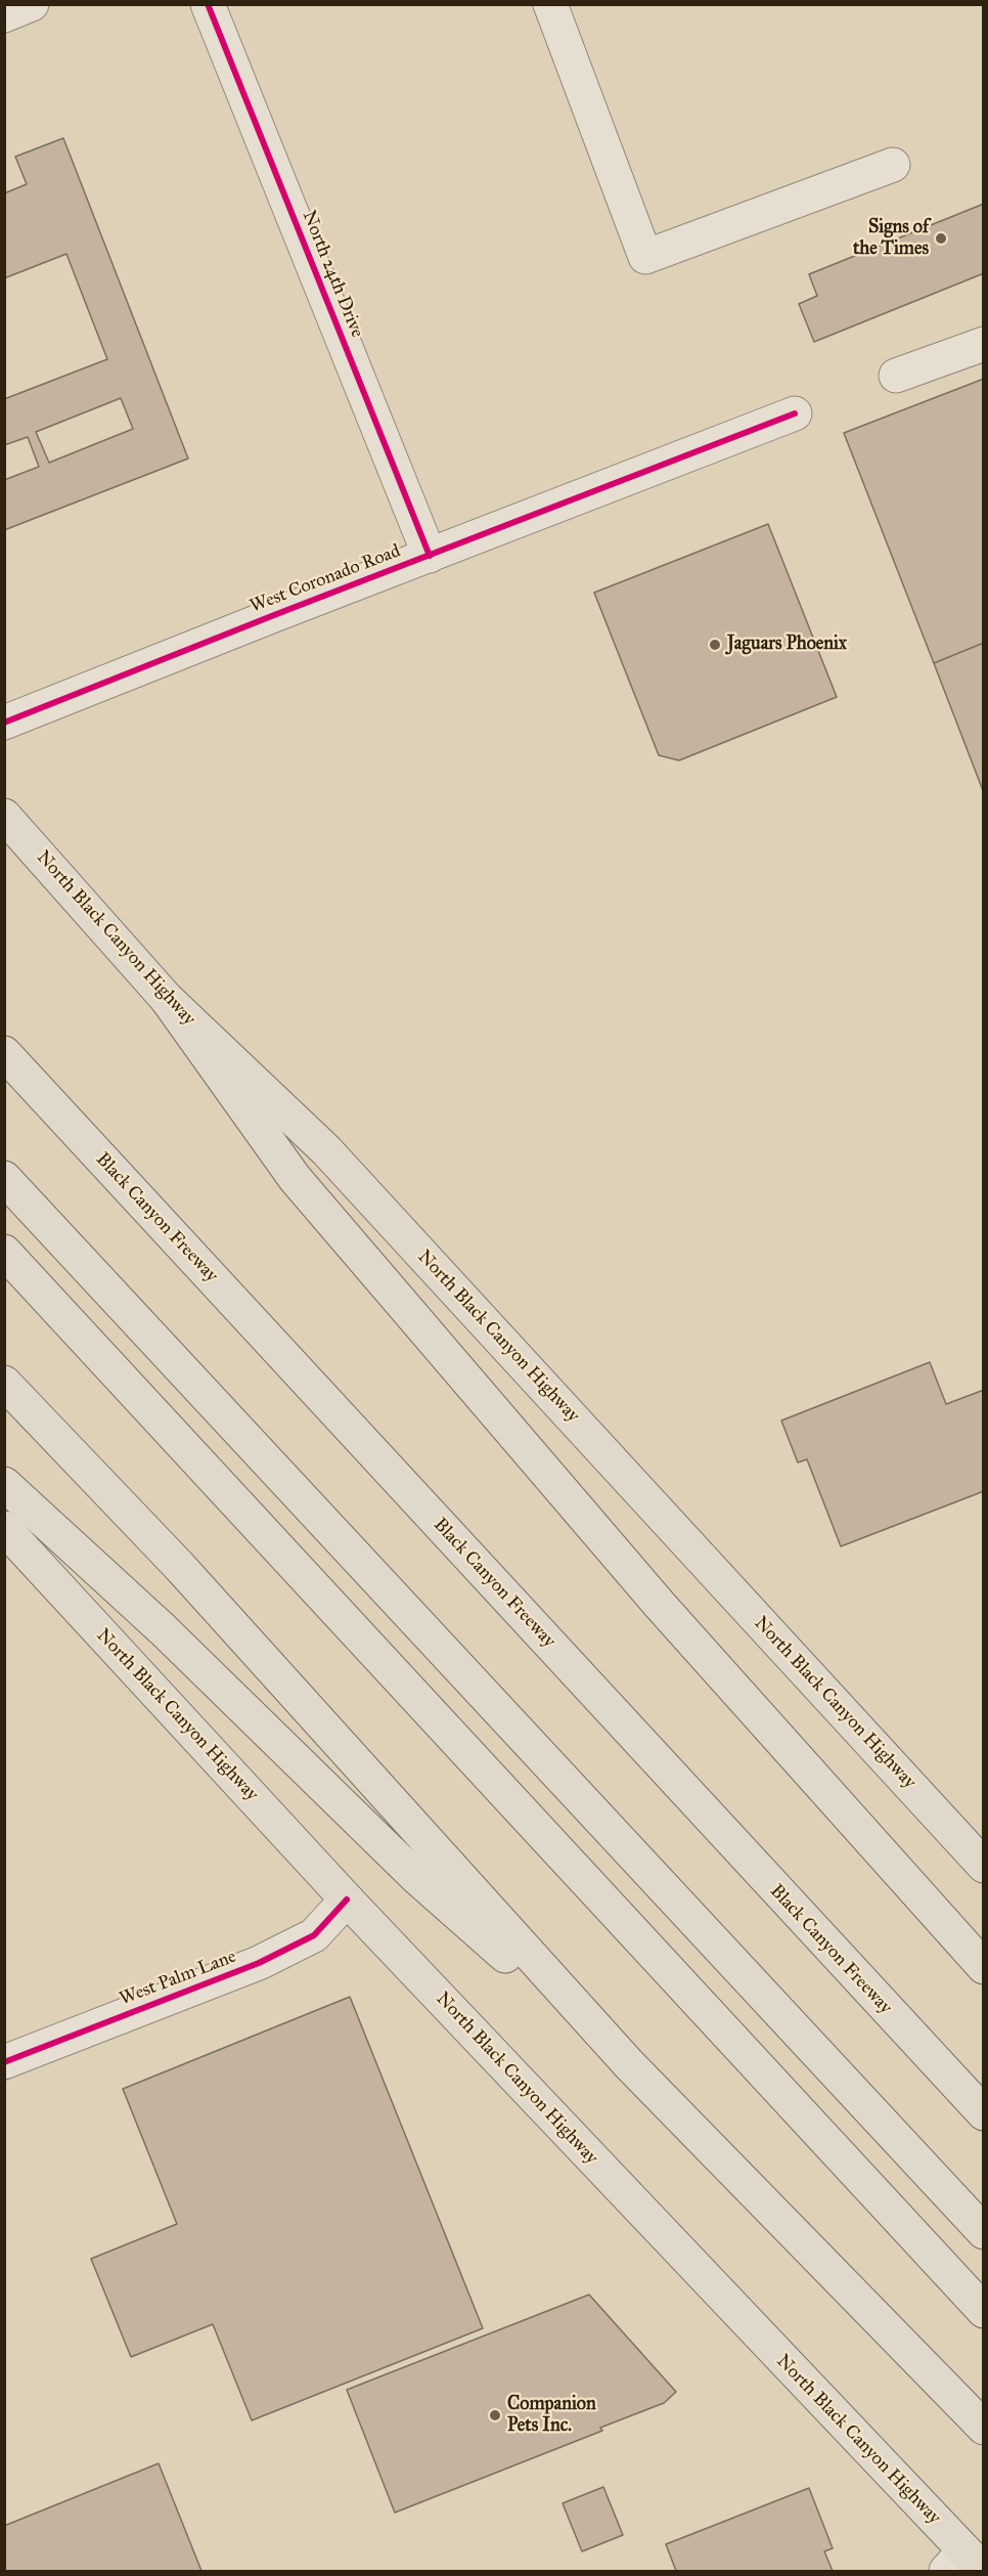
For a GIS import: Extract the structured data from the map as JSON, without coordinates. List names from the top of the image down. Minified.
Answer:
{"streets":{"main road":["North Black Canyon Highway","Black Canyon Freeway"],"street":["North 24th Drive","West Coronado Road","West Palm Lane"]},"crossings":[["North 24th Drive","West Coronado Road"],["North Black Canyon Highway","West Palm Lane"]],"places":["Signs of the Times","Jaguars Phoenix","Companion Pets Inc."]}
